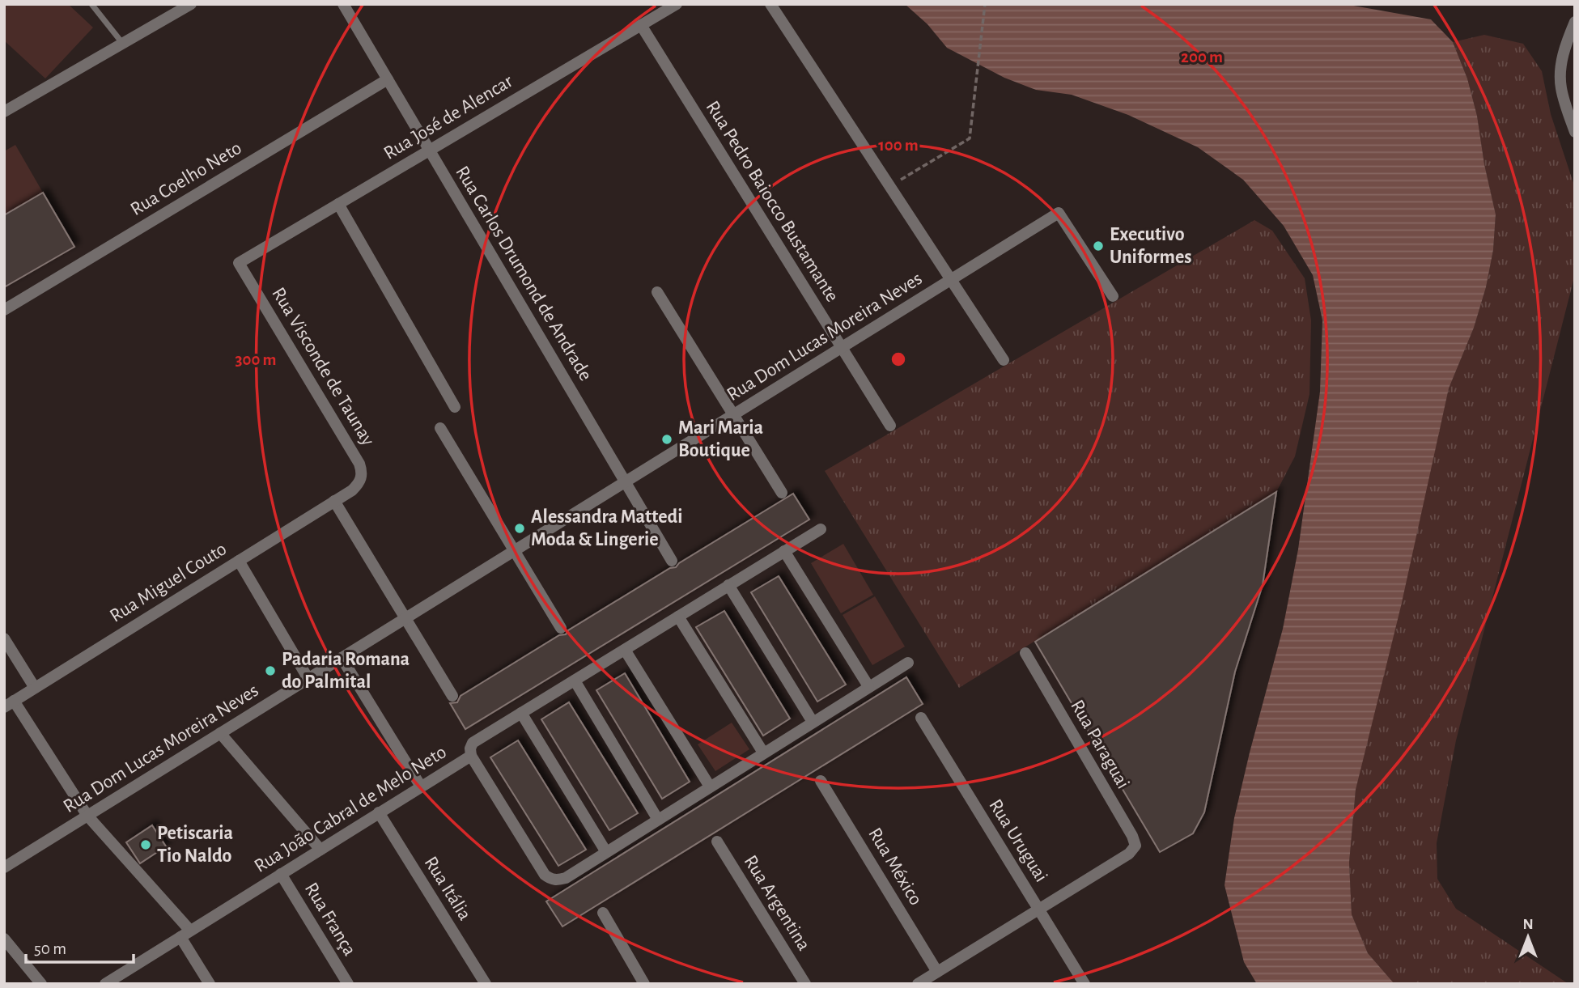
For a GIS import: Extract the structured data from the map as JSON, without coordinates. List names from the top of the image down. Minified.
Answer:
{"streets":{"street":["Rua José de Alencar","Rua Coelho Neto","Rua Pedro Baiocco Bustamante","Rua Carlos Drumond de Andrade","Rua Dom Lucas Moreira Neves","Rua Visconde de Taunay","Rua Miguel Couto","Rua Paraguai","Rua João Cabral de Melo Neto","Rua Uruguai","Rua México","Rua Itália","Rua Argentina","Rua França"]},"crossings":[["Rua José de Alencar","Rua Pedro Baiocco Bustamante"],["Rua José de Alencar","Rua Carlos Drumond de Andrade"],["Rua José de Alencar","Rua Visconde de Taunay"],["Rua Coelho Neto","Rua Carlos Drumond de Andrade"],["Rua Pedro Baiocco Bustamante","Rua Dom Lucas Moreira Neves"],["Rua Carlos Drumond de Andrade","Rua Dom Lucas Moreira Neves"],["Rua Visconde de Taunay","Rua Miguel Couto"],["Rua Paraguai","Rua Uruguai"],["Rua João Cabral de Melo Neto","Rua Itália"],["Rua João Cabral de Melo Neto","Rua França"]],"places":["Executivo Uniformes","Mari Maria Boutique","Alessandra Mattedi Moda & Lingerie","Padaria Romana do Palmital","Petiscaria Tio Naldo"],"scale_bar":"50 m","north":"top","rings":["200 m","100 m","300 m"]}
